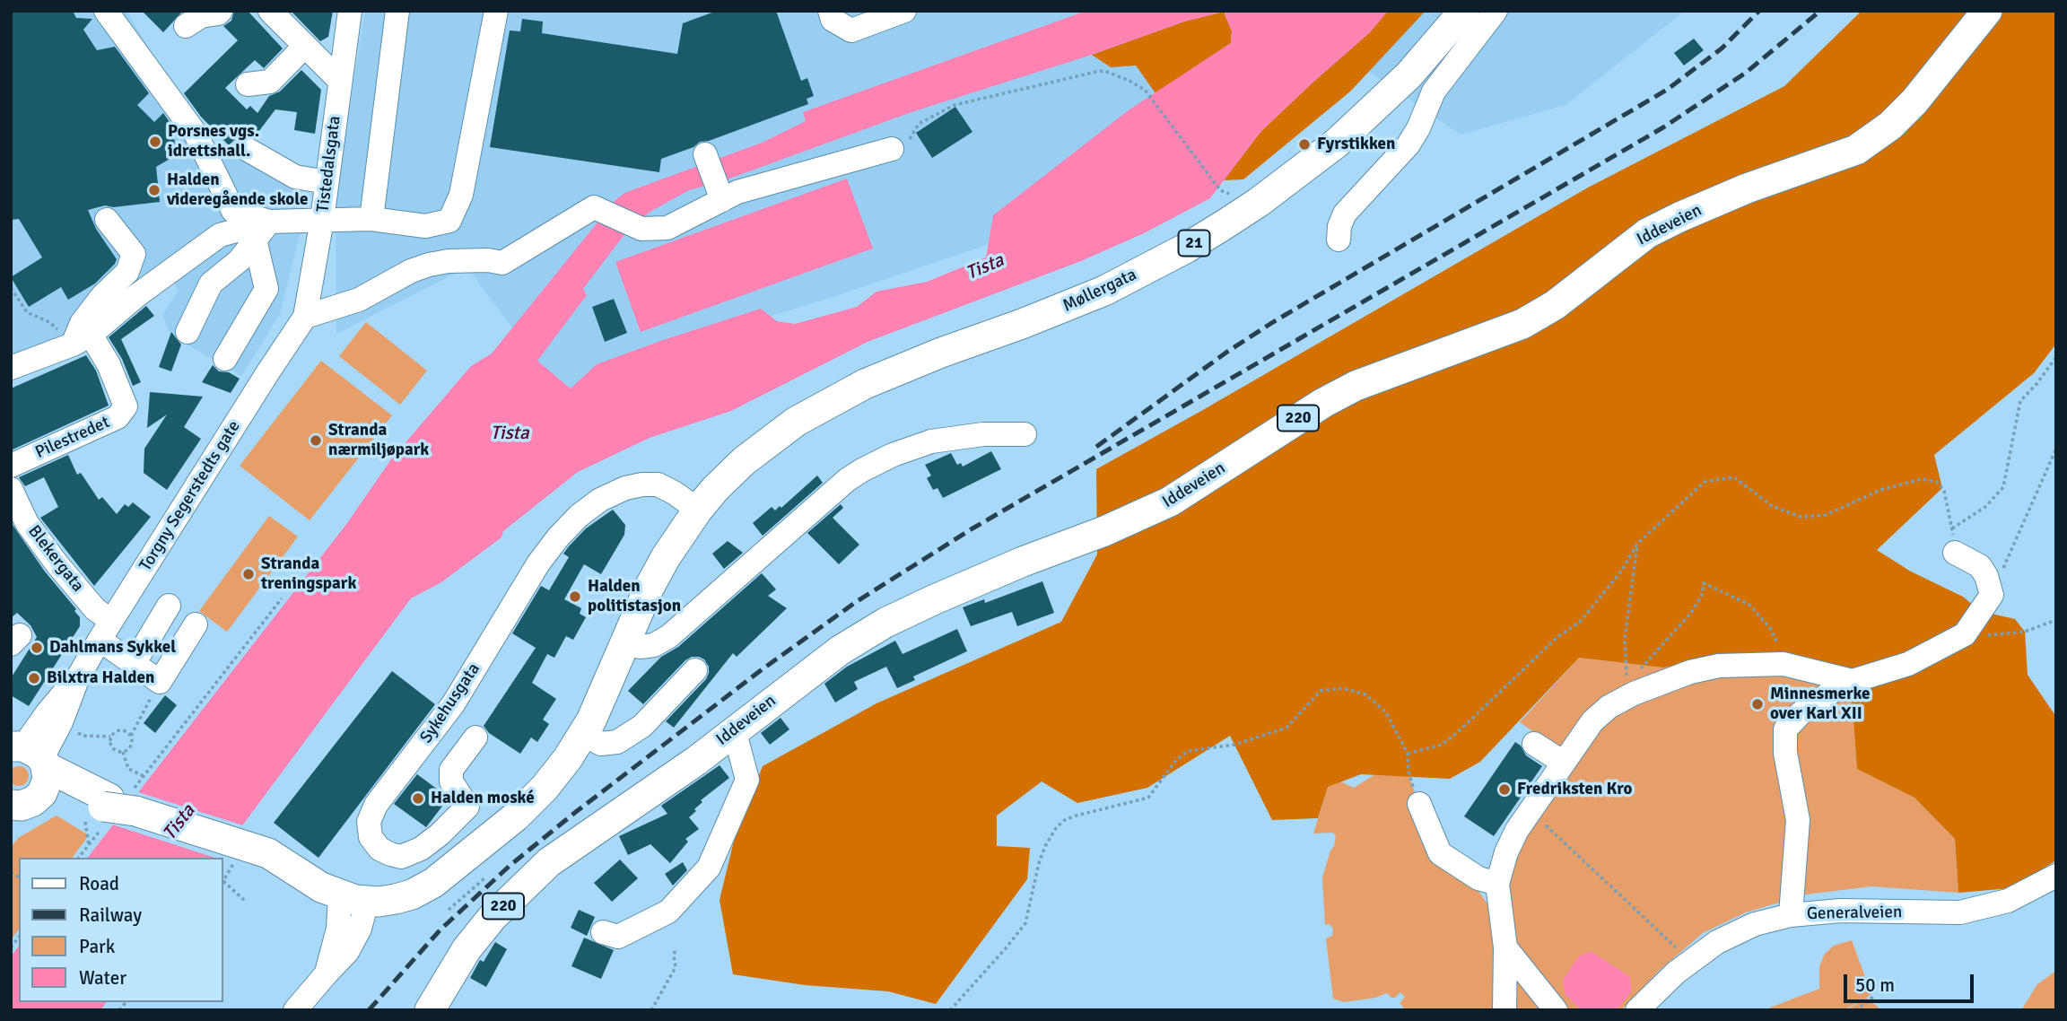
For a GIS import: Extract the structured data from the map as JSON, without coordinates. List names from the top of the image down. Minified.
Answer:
{"streets":{"main road":["Iddeveien","21","Møllergata","220"],"street":["Tistedalsgata","Pilestredet","Torgny Segerstedts gate","Blekergata","Sykehusgata","Generalveien"]},"crossings":[["Tistedalsgata","Torgny Segerstedts gate"],["21","Møllergata"],["21","Sykehusgata"],["Møllergata","Sykehusgata"],["Torgny Segerstedts gate","Blekergata"]],"water":["Tista"],"places":["Porsnes vgs. idrettshall.","Fyrstikken","Halden videregående skole","Stranda nærmiljøpark","Stranda treningspark","Halden politistasjon","Dahlmans Sykkel","Bilxtra Halden","Minnesmerke over Karl XII","Fredriksten Kro","Halden moské"],"legend":["Road","Railway","Park","Water"],"scale_bar":"50 m"}
